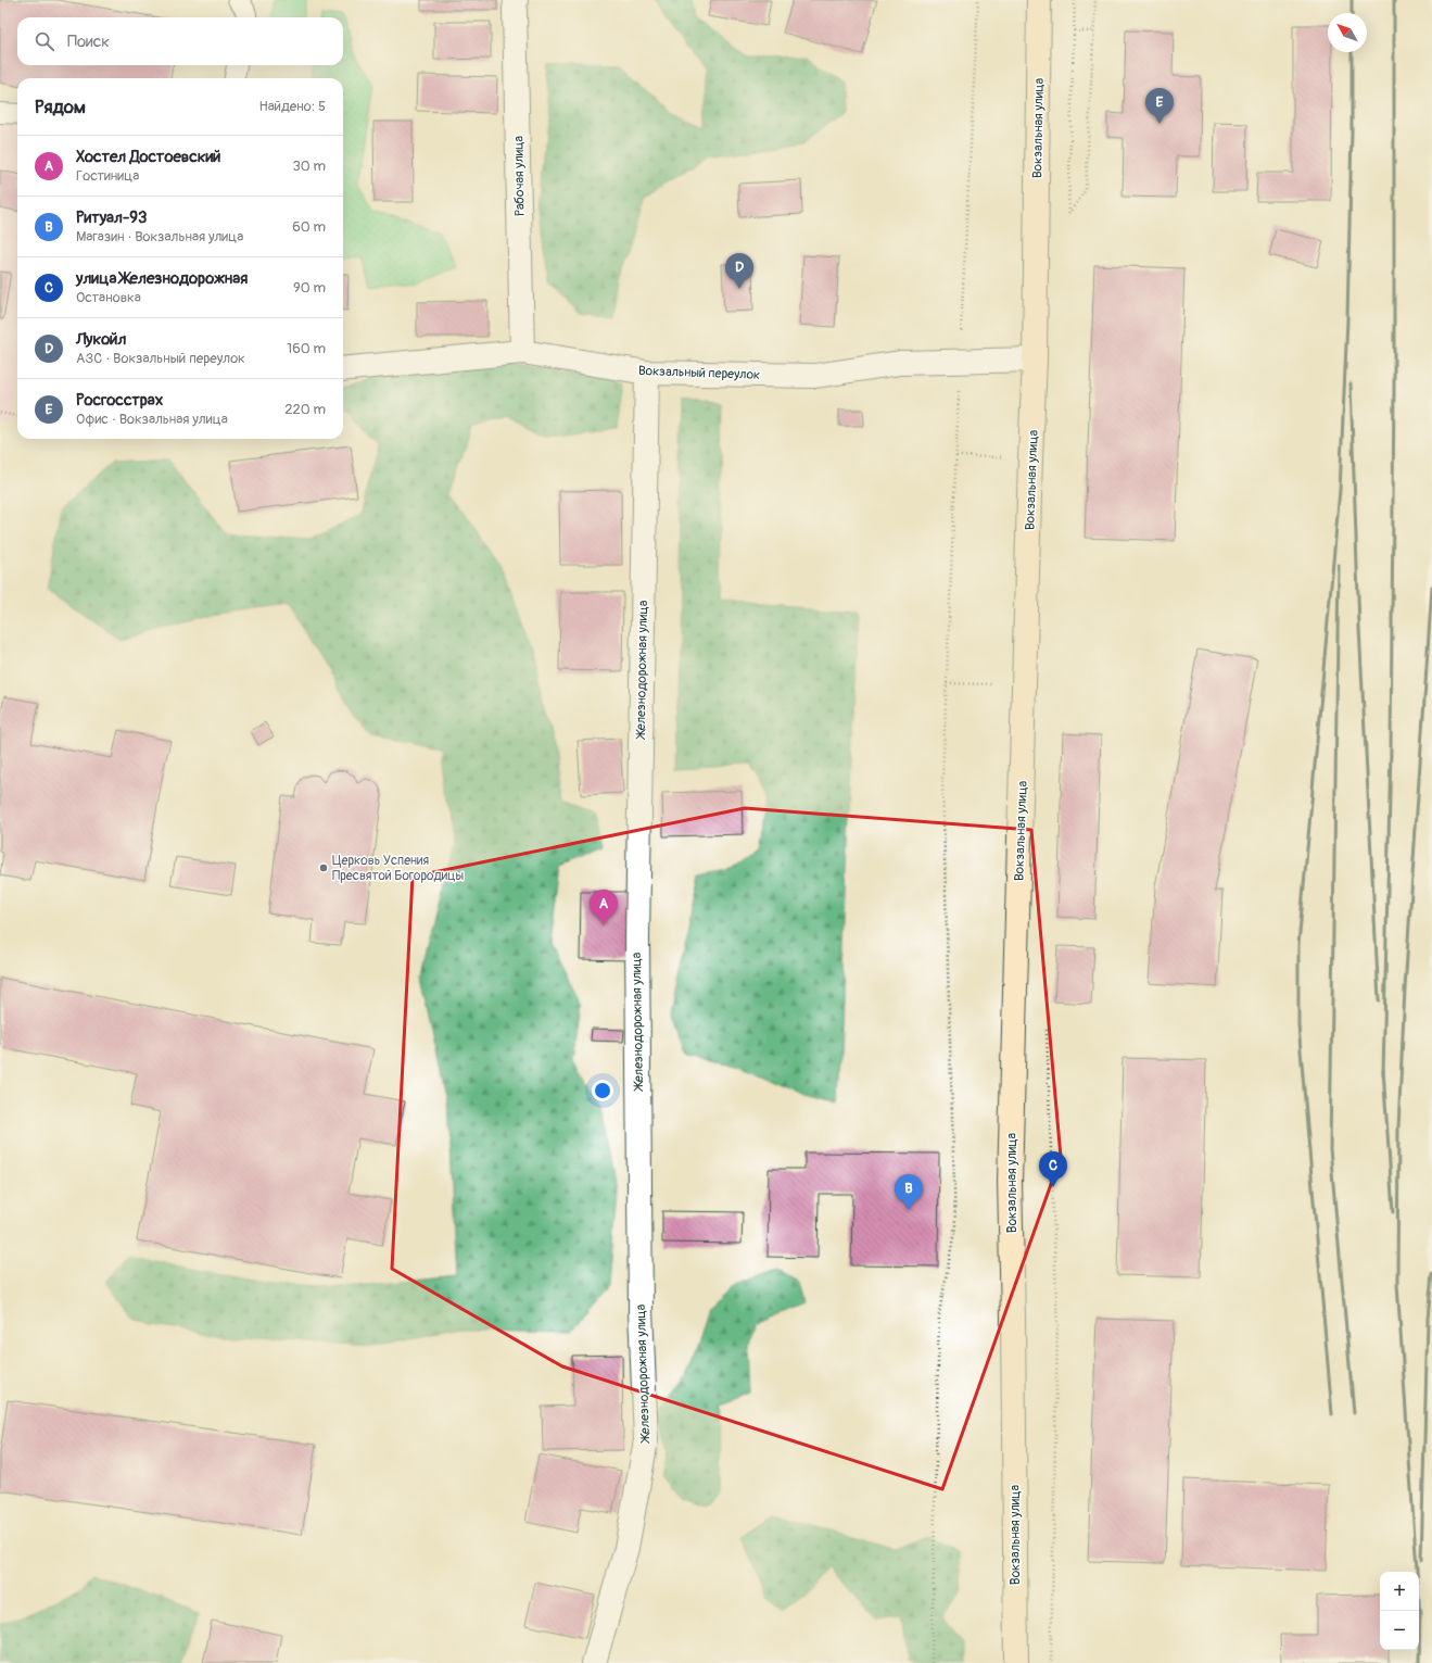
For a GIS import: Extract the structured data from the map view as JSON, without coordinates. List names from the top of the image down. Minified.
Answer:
{"streets":{"main road":["Вокзальная улица"],"street":["Рабочая улица","Вокзальный переулок","Железнодорожная улица"]},"crossings":[["Вокзальная улица","Вокзальный переулок"],["Рабочая улица","Вокзальный переулок"],["Вокзальный переулок","Железнодорожная улица"]],"places":["Церковь Успения Пресвятой Богородицы"],"north":"top left","page":{"search":"Поиск","heading":["Рядом","Найдено: 5"],"pins":["E","D","A","C","B"],"list":[{"mark":"A","name":"Хостел Достоевский","note":"Гостиница","value":"30 m"},{"mark":"B","name":"Ритуал-93","note":"Магазин · Вокзальная улица","value":"60 m"},{"mark":"C","name":"улица Железнодорожная","note":"Остановка","value":"90 m"},{"mark":"D","name":"Лукойл","note":"АЗС · Вокзальный переулок","value":"160 m"},{"mark":"E","name":"Росгосстрах","note":"Офис · Вокзальная улица","value":"220 m"}],"map_buttons":["+","−"]}}
